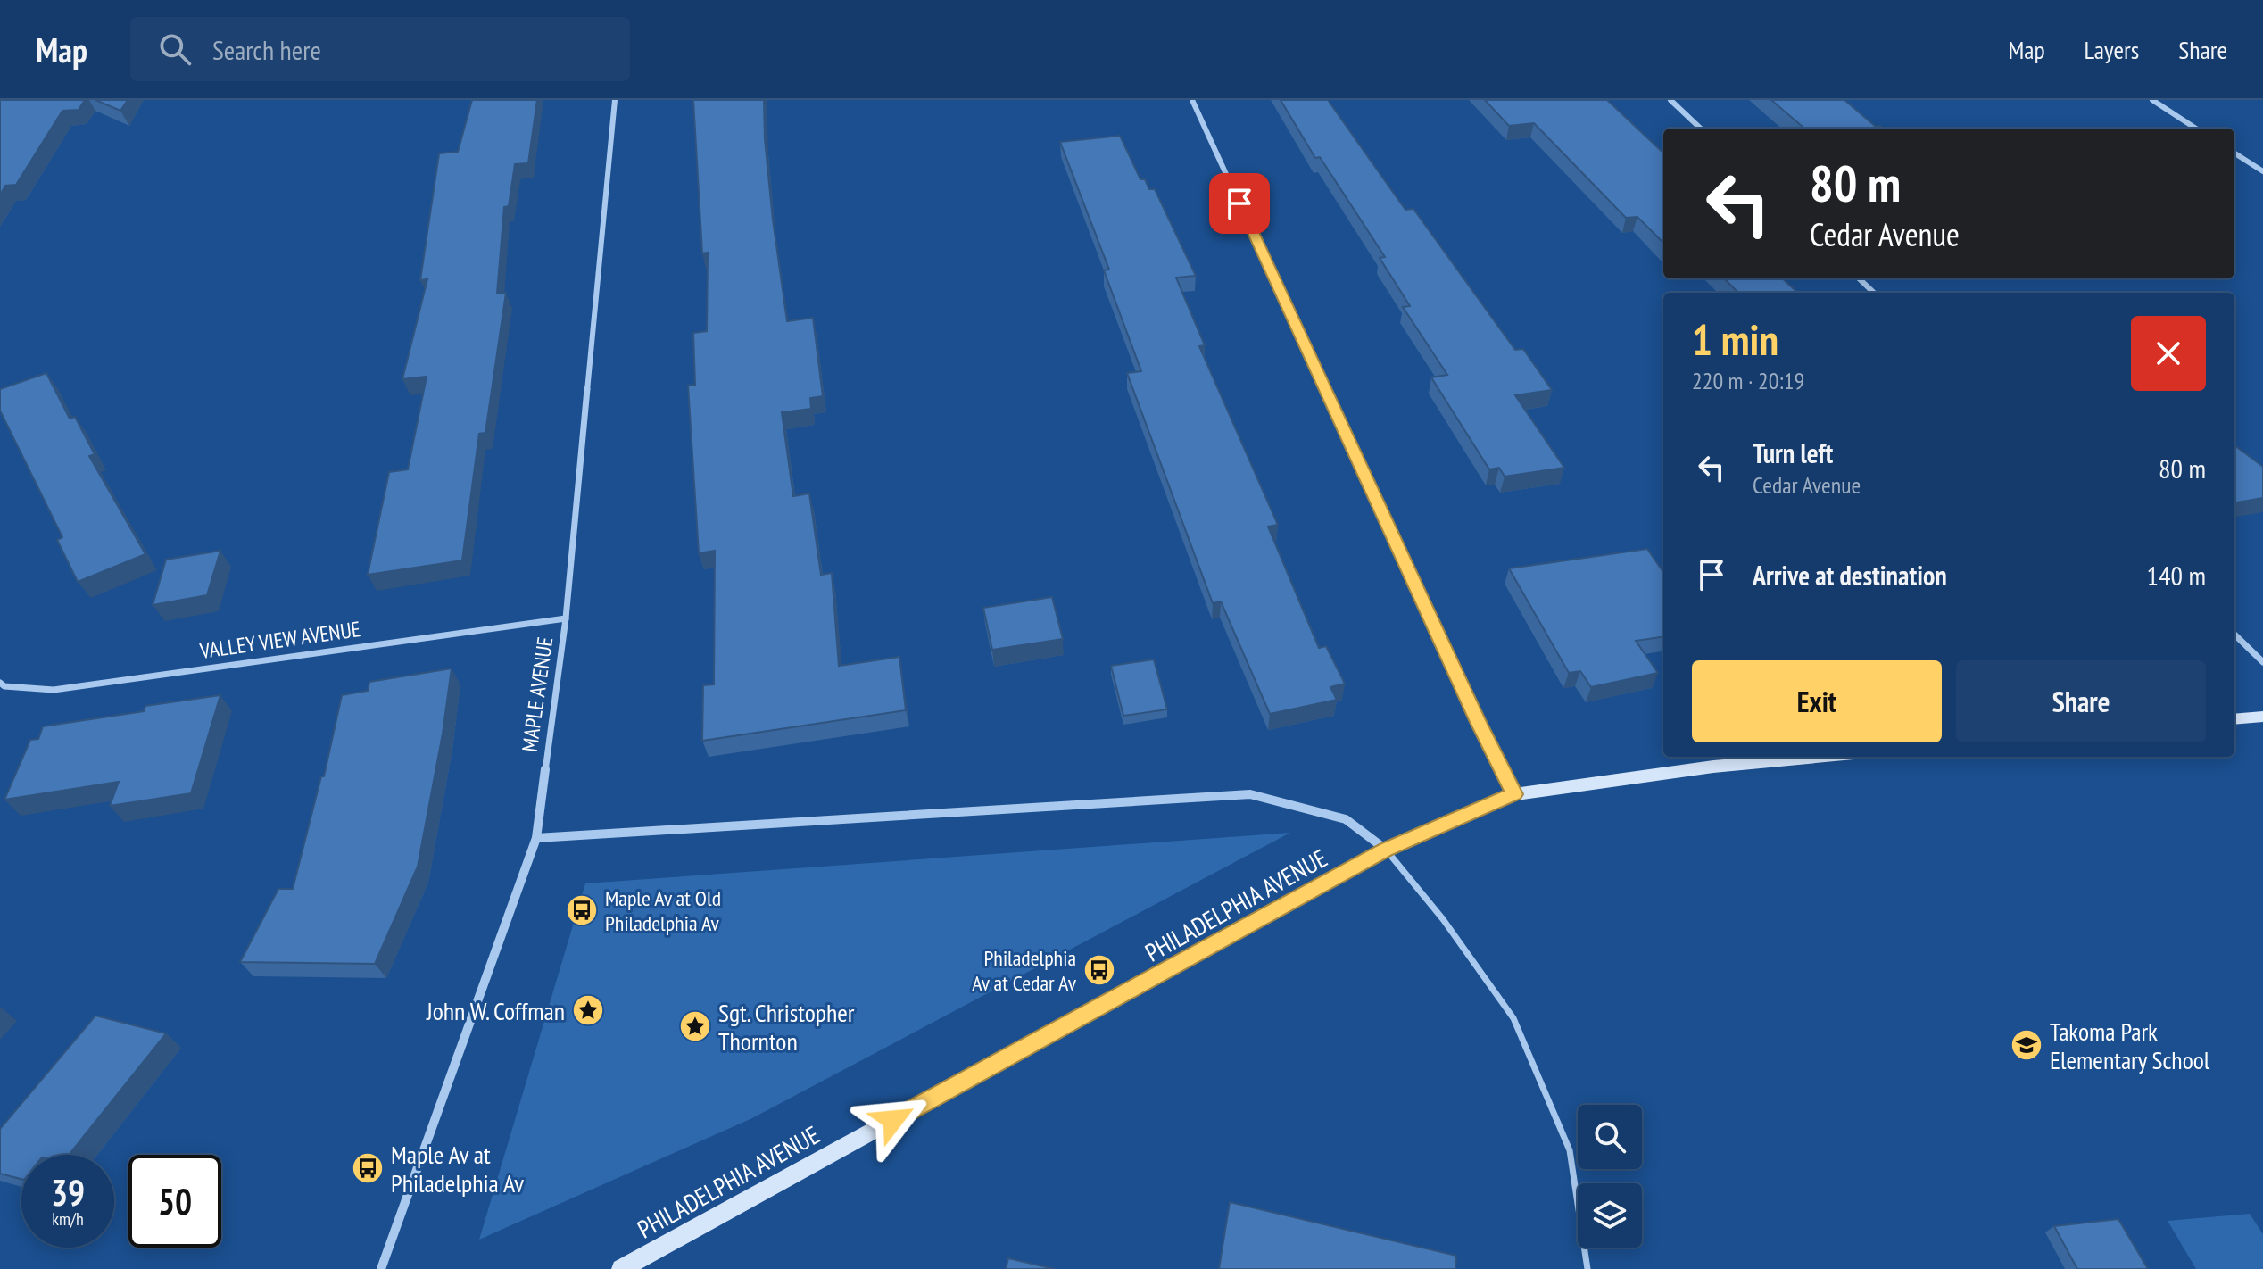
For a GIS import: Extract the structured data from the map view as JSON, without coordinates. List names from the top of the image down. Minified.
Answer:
{"streets":{"main road":["PHILADELPHIA AVENUE"],"street":["VALLEY VIEW AVENUE","MAPLE AVENUE"]},"crossings":[["VALLEY VIEW AVENUE","MAPLE AVENUE"],["MAPLE AVENUE","PHILADELPHIA AVENUE"]],"places":{"bus stop":["Maple Av at Old Philadelphia Av","Philadelphia Av at Cedar Av","Maple Av at Philadelphia Av"],"place":["John W. Coffman","Sgt. Christopher Thornton"],"school or university":["Takoma Park Elementary School"]},"page":{"header":"Map","search":"Search here","nav":["Map","Layers","Share"],"turn":["80 m","Cedar Avenue"],"heading":["1 min","220 m · 20:19"],"list":[{"name":"Turn left","note":"Cedar Avenue","value":"80 m"},{"name":"Arrive at destination","value":"140 m"}],"buttons":["Exit","Share"],"speed":"39 km/h","limit":"50"}}
